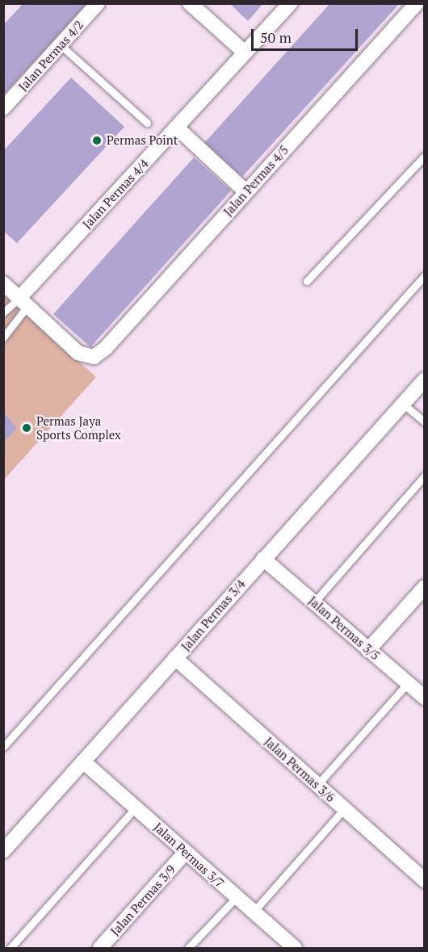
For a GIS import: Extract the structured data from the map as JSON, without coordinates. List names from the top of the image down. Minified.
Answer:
{"streets":{"street":["Jalan Permas 4/2","Jalan Permas 4/5","Jalan Permas 4/4","Jalan Permas 3/4","Jalan Permas 3/5","Jalan Permas 3/6","Jalan Permas 3/7","Jalan Permas 3/9"]},"crossings":[["Jalan Permas 4/5","Jalan Permas 4/4"],["Jalan Permas 3/4","Jalan Permas 3/5"],["Jalan Permas 3/4","Jalan Permas 3/6"],["Jalan Permas 3/4","Jalan Permas 3/7"],["Jalan Permas 3/7","Jalan Permas 3/9"]],"places":["Permas Point","Permas Jaya Sports Complex"],"scale_bar":"50 m"}
